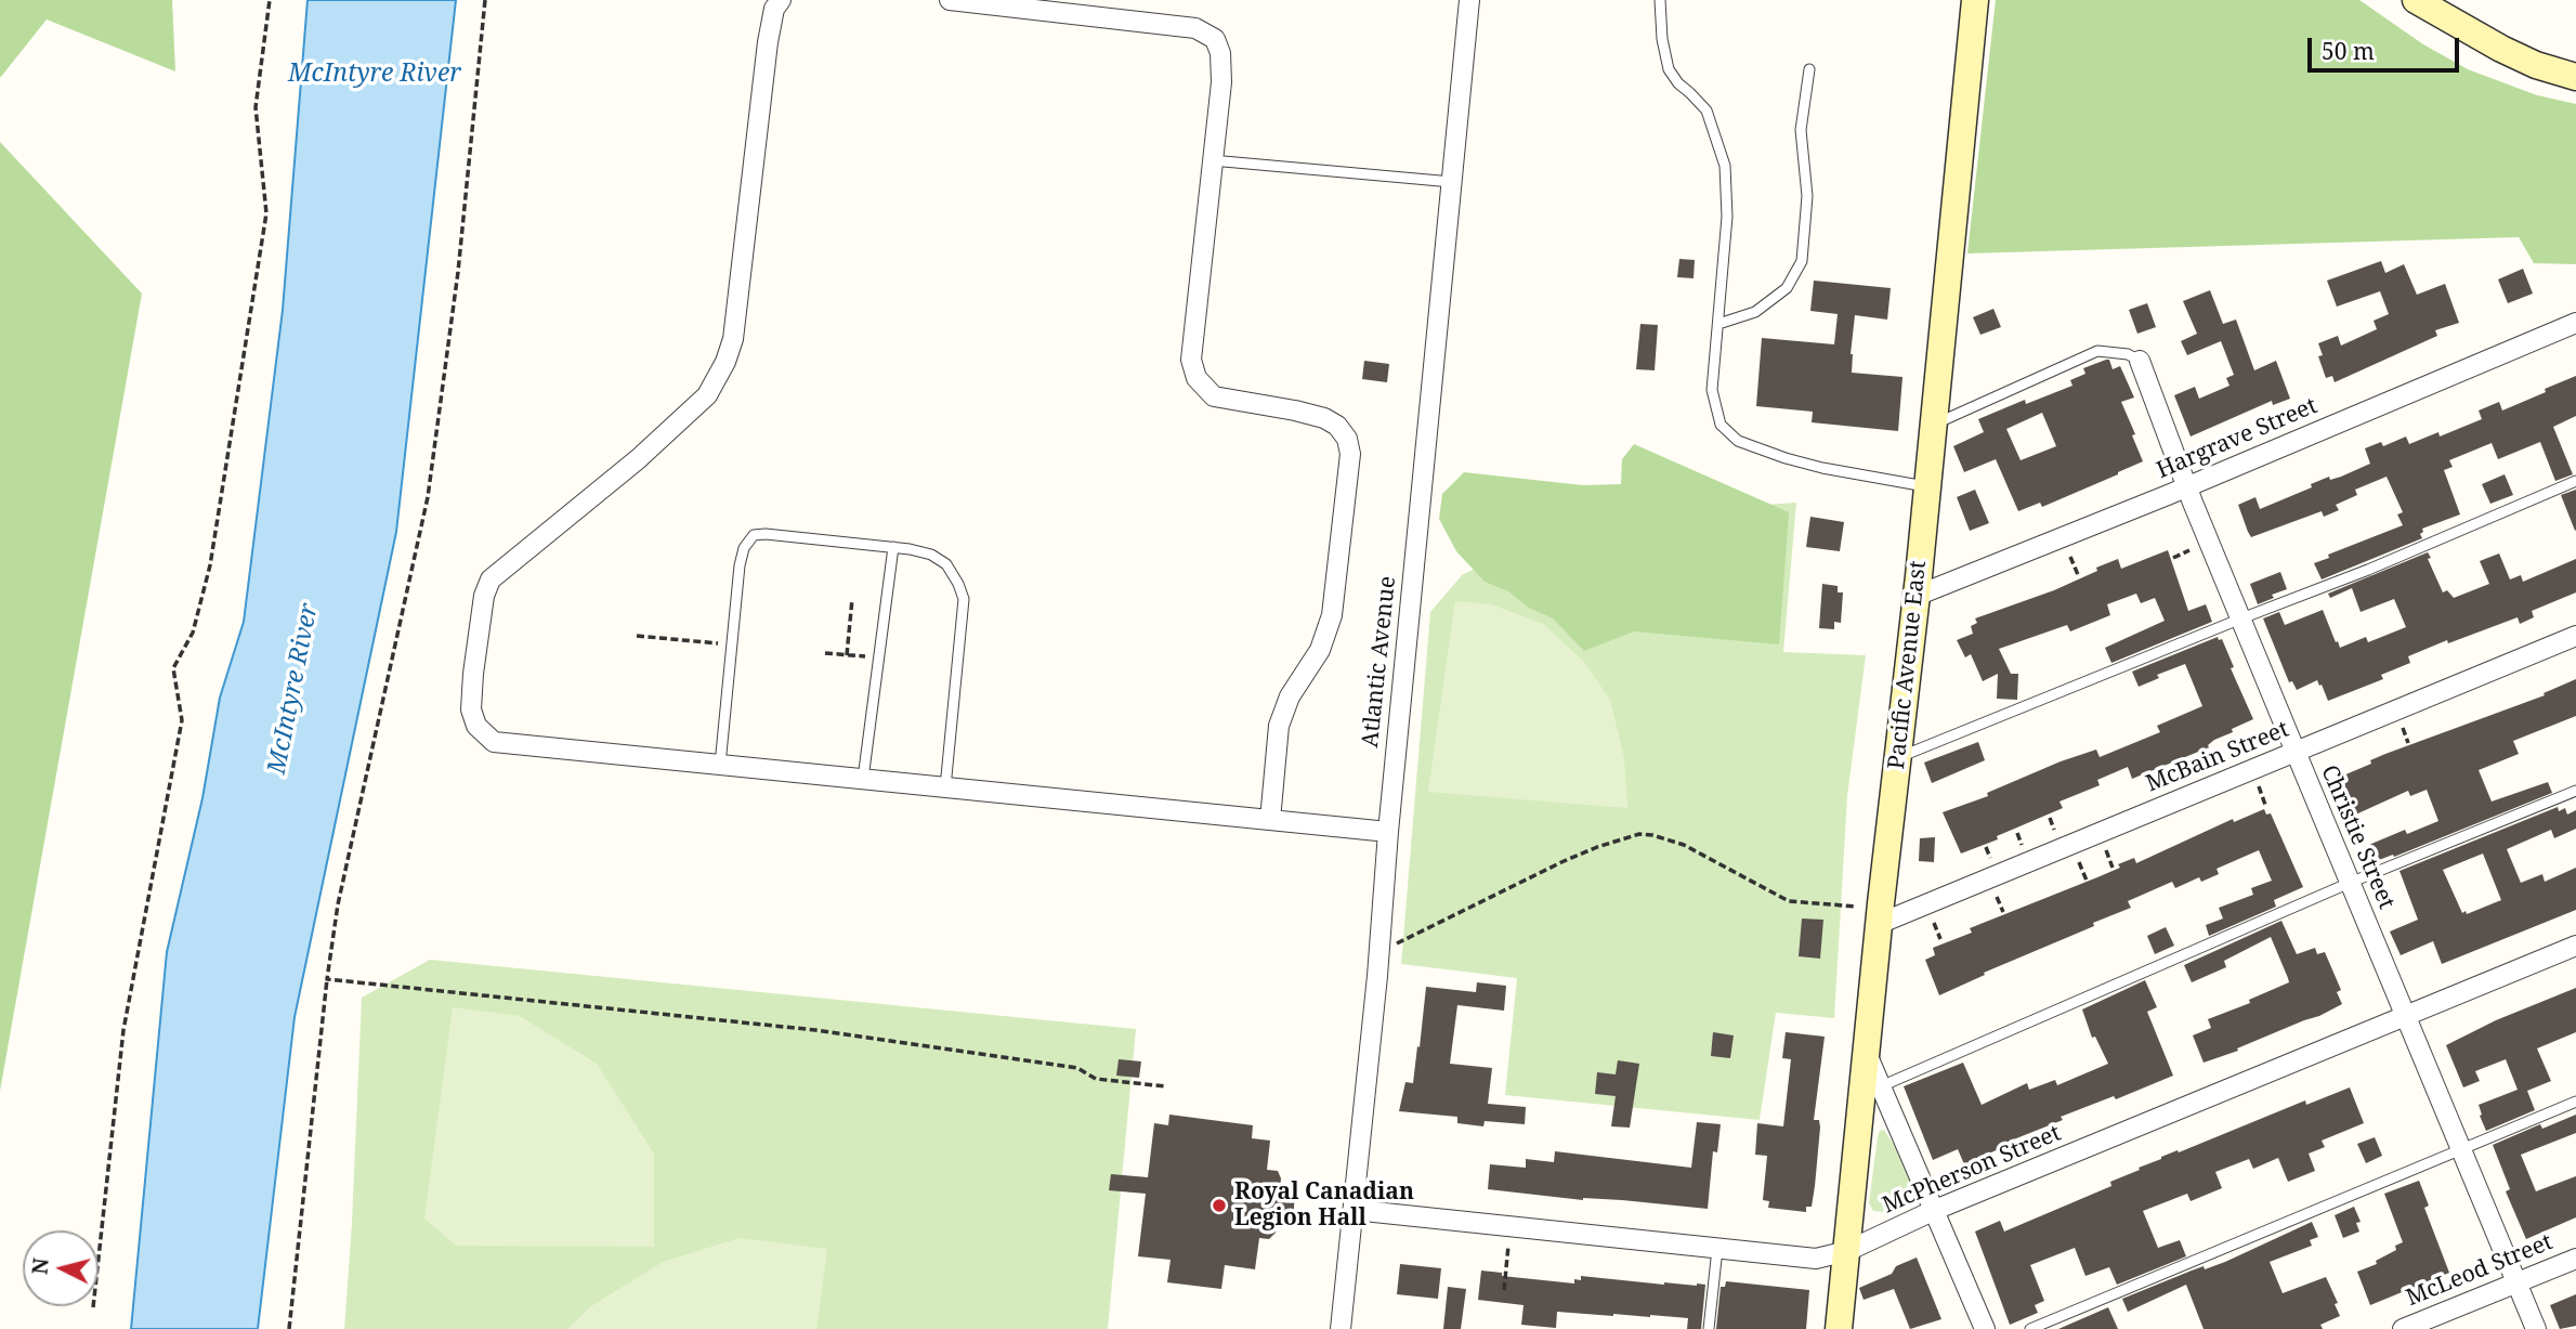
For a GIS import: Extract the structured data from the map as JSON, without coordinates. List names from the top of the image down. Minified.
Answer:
{"streets":{"street":["Hargrave Street","Atlantic Avenue","Pacific Avenue East","McBain Street","Christie Street","McPherson Street","McLeod Street"]},"crossings":[["Hargrave Street","Pacific Avenue East"],["Hargrave Street","Christie Street"],["Atlantic Avenue","McPherson Street"],["Pacific Avenue East","McBain Street"],["Pacific Avenue East","McPherson Street"],["McBain Street","Christie Street"],["Christie Street","McPherson Street"],["Christie Street","McLeod Street"]],"water":["McIntyre River"],"places":["Royal Canadian Legion Hall"],"scale_bar":"50 m","north":"left"}
